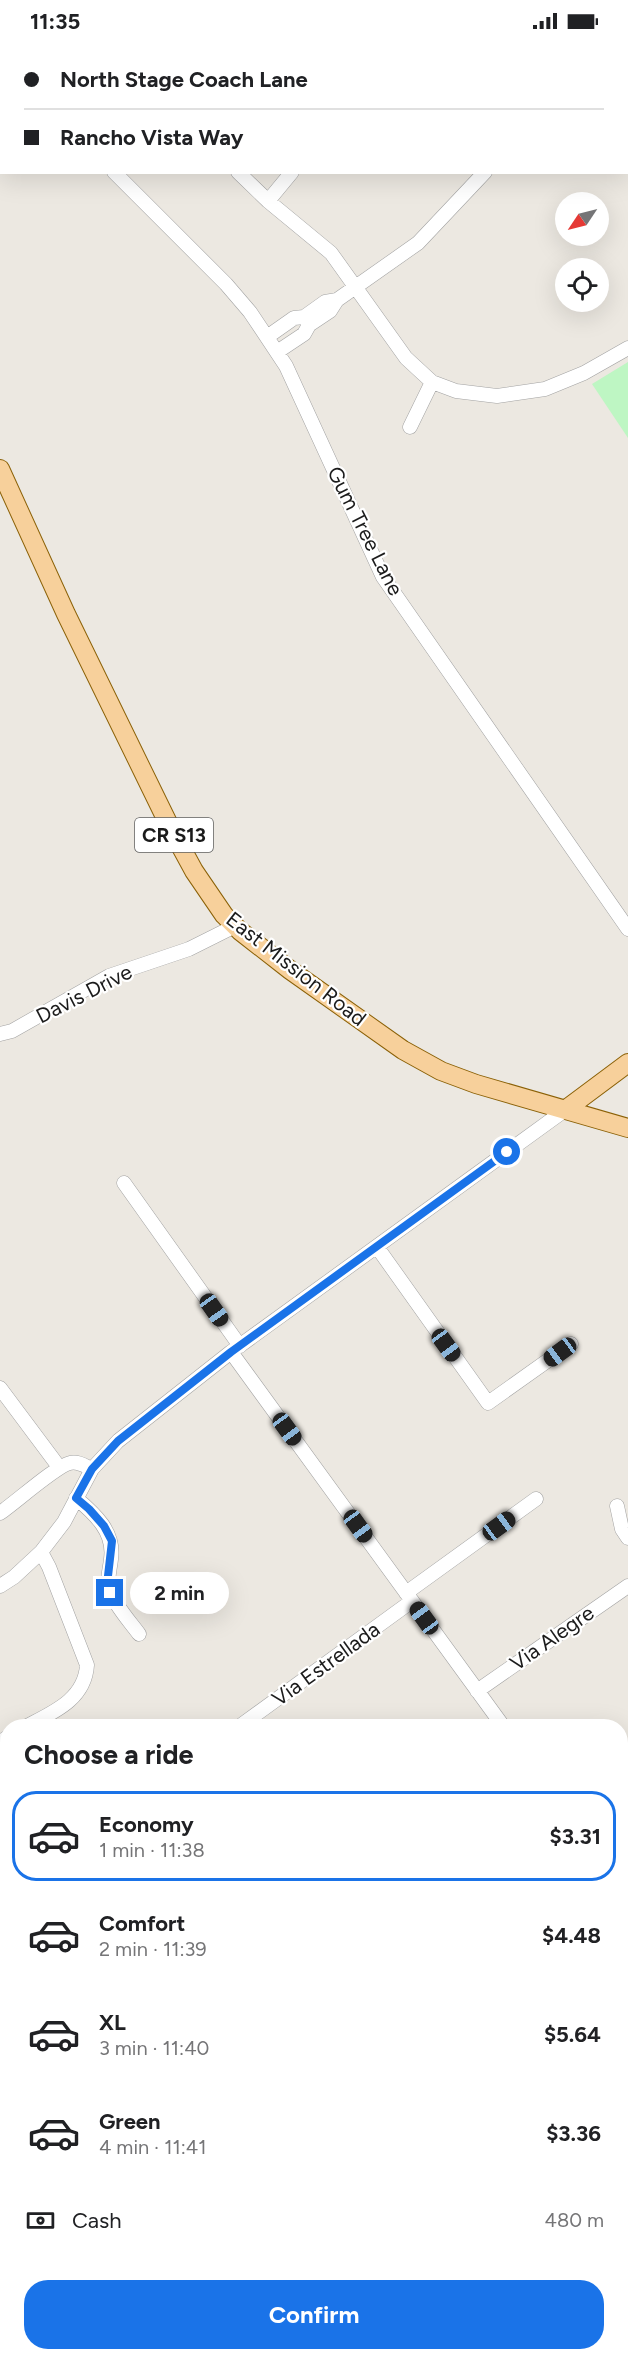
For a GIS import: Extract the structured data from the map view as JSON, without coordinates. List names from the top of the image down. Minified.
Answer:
{"streets":{"main road":["CR S13","East Mission Road"],"street":["Gum Tree Lane","Davis Drive","Via Alegre","Via Estrellada"]},"crossings":[["East Mission Road","Davis Drive"]],"north":"bottom left","page":{"status":"11:35","banner":["North Stage Coach Lane","Rancho Vista Way"],"bubble":"2 min","heading":"Choose a ride","list":[{"name":"Economy","note":"1 min · 11:38","value":"$3.31"},{"name":"Comfort","note":"2 min · 11:39","value":"$4.48"},{"name":"XL","note":"3 min · 11:40","value":"$5.64"},{"name":"Green","note":"4 min · 11:41","value":"$3.36"}],"pay":["Cash","480 m"],"buttons":"Confirm"}}
